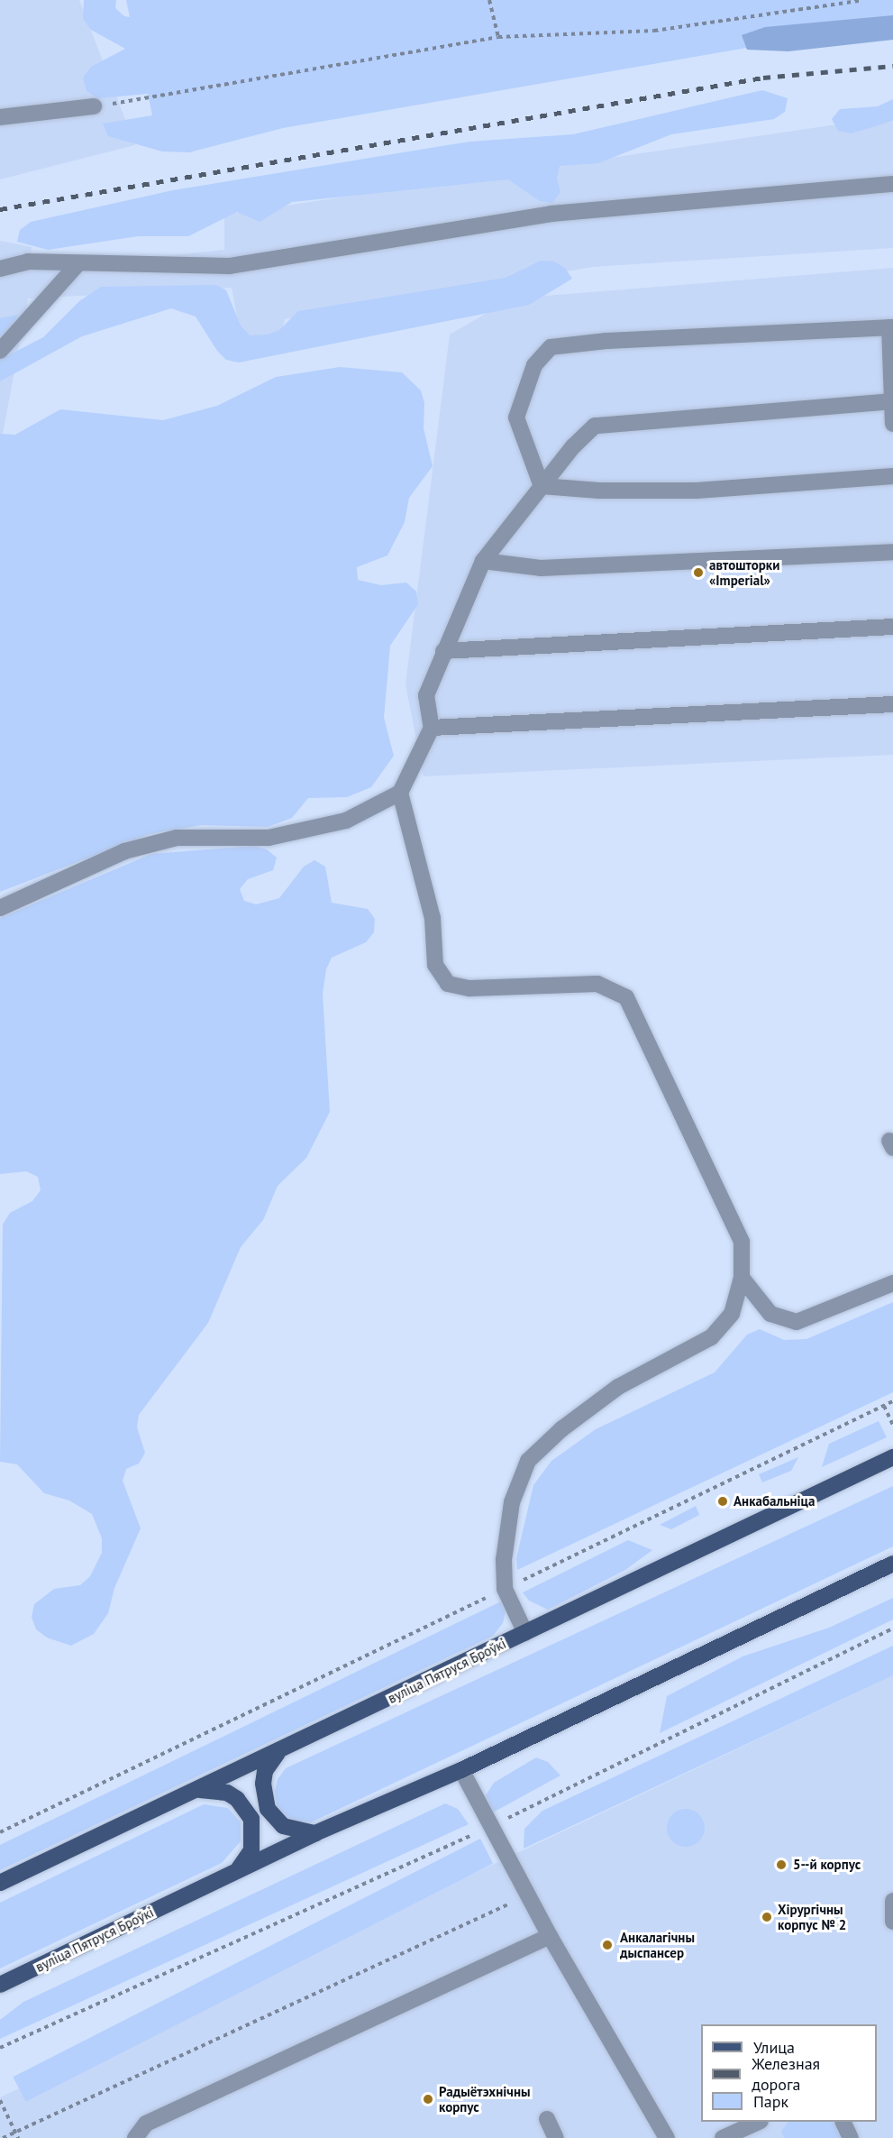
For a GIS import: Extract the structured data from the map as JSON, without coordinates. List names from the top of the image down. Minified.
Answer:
{"streets":{"main road":["вуліца Пятруся Броўкі"]},"places":["автошторки «Imperial»","Анкабальніца","5--й корпус","Хірургічны корпус № 2","Анкалагічны дыспансер","Радыётэхнічны корпус"],"legend":["Улица","Железная дорога","Парк"]}
